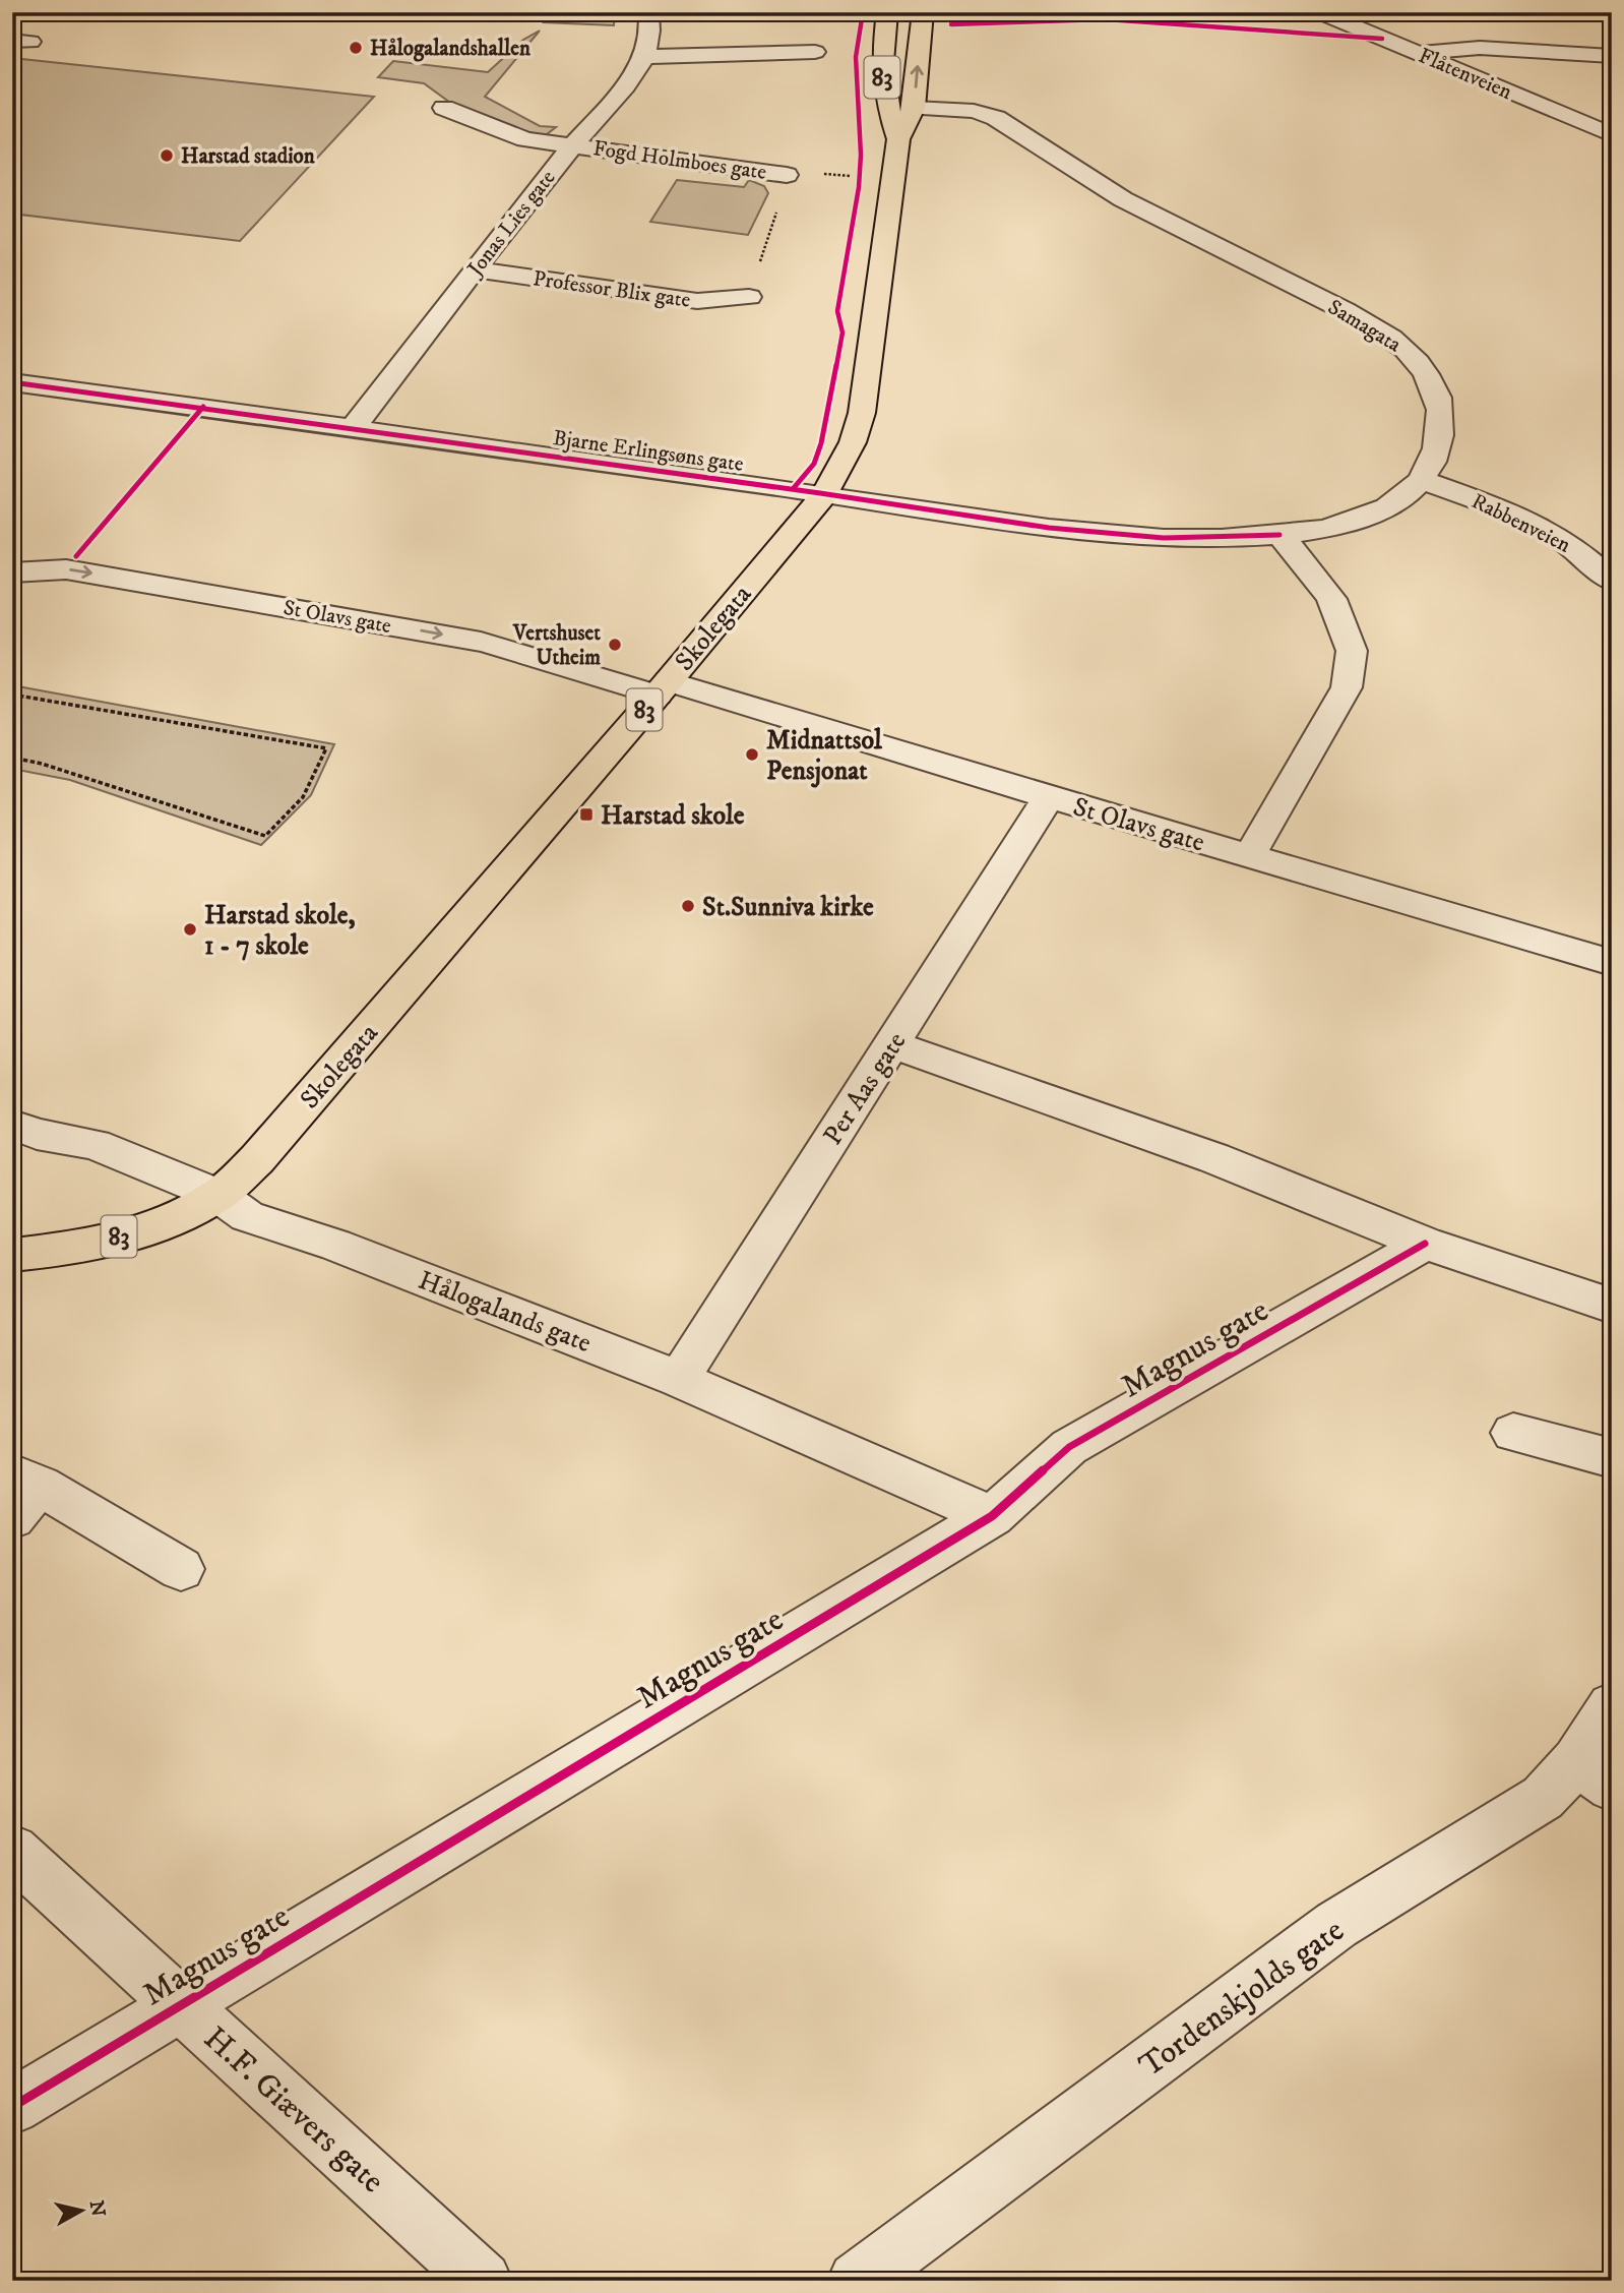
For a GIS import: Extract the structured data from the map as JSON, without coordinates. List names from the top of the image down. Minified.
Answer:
{"streets":{"highway":["83","Skolegata"],"street":["Flåtenveien","Fogd Holmboes gate","Jonas Lies gate","Professor Blix gate","Samagata","Bjarne Erlingsøns gate","Rabbenveien","St Olavs gate","Per Aas gate","Hålogalands gate","Magnus gate","Tordenskjolds gate","H.F. Giævers gate"]},"crossings":[["83","Samagata"],["83","Skolegata"],["83","Hålogalands gate"],["Fogd Holmboes gate","Jonas Lies gate"],["Jonas Lies gate","Professor Blix gate"],["Jonas Lies gate","Bjarne Erlingsøns gate"],["Samagata","Bjarne Erlingsøns gate"],["Samagata","Rabbenveien"],["Bjarne Erlingsøns gate","Skolegata"],["St Olavs gate","Skolegata"],["St Olavs gate","Per Aas gate"],["Skolegata","Hålogalands gate"],["Per Aas gate","Hålogalands gate"],["Hålogalands gate","Magnus gate"],["Magnus gate","H.F. Giævers gate"]],"one_way":["St Olavs gate"],"places":{"other":["Hålogalandshallen","Harstad stadion","Vertshuset Utheim","Midnattsol Pensjonat","St.Sunniva kirke","Harstad skole, 1 - 7 skole"],"transit":["Harstad skole"]},"north":"right"}
